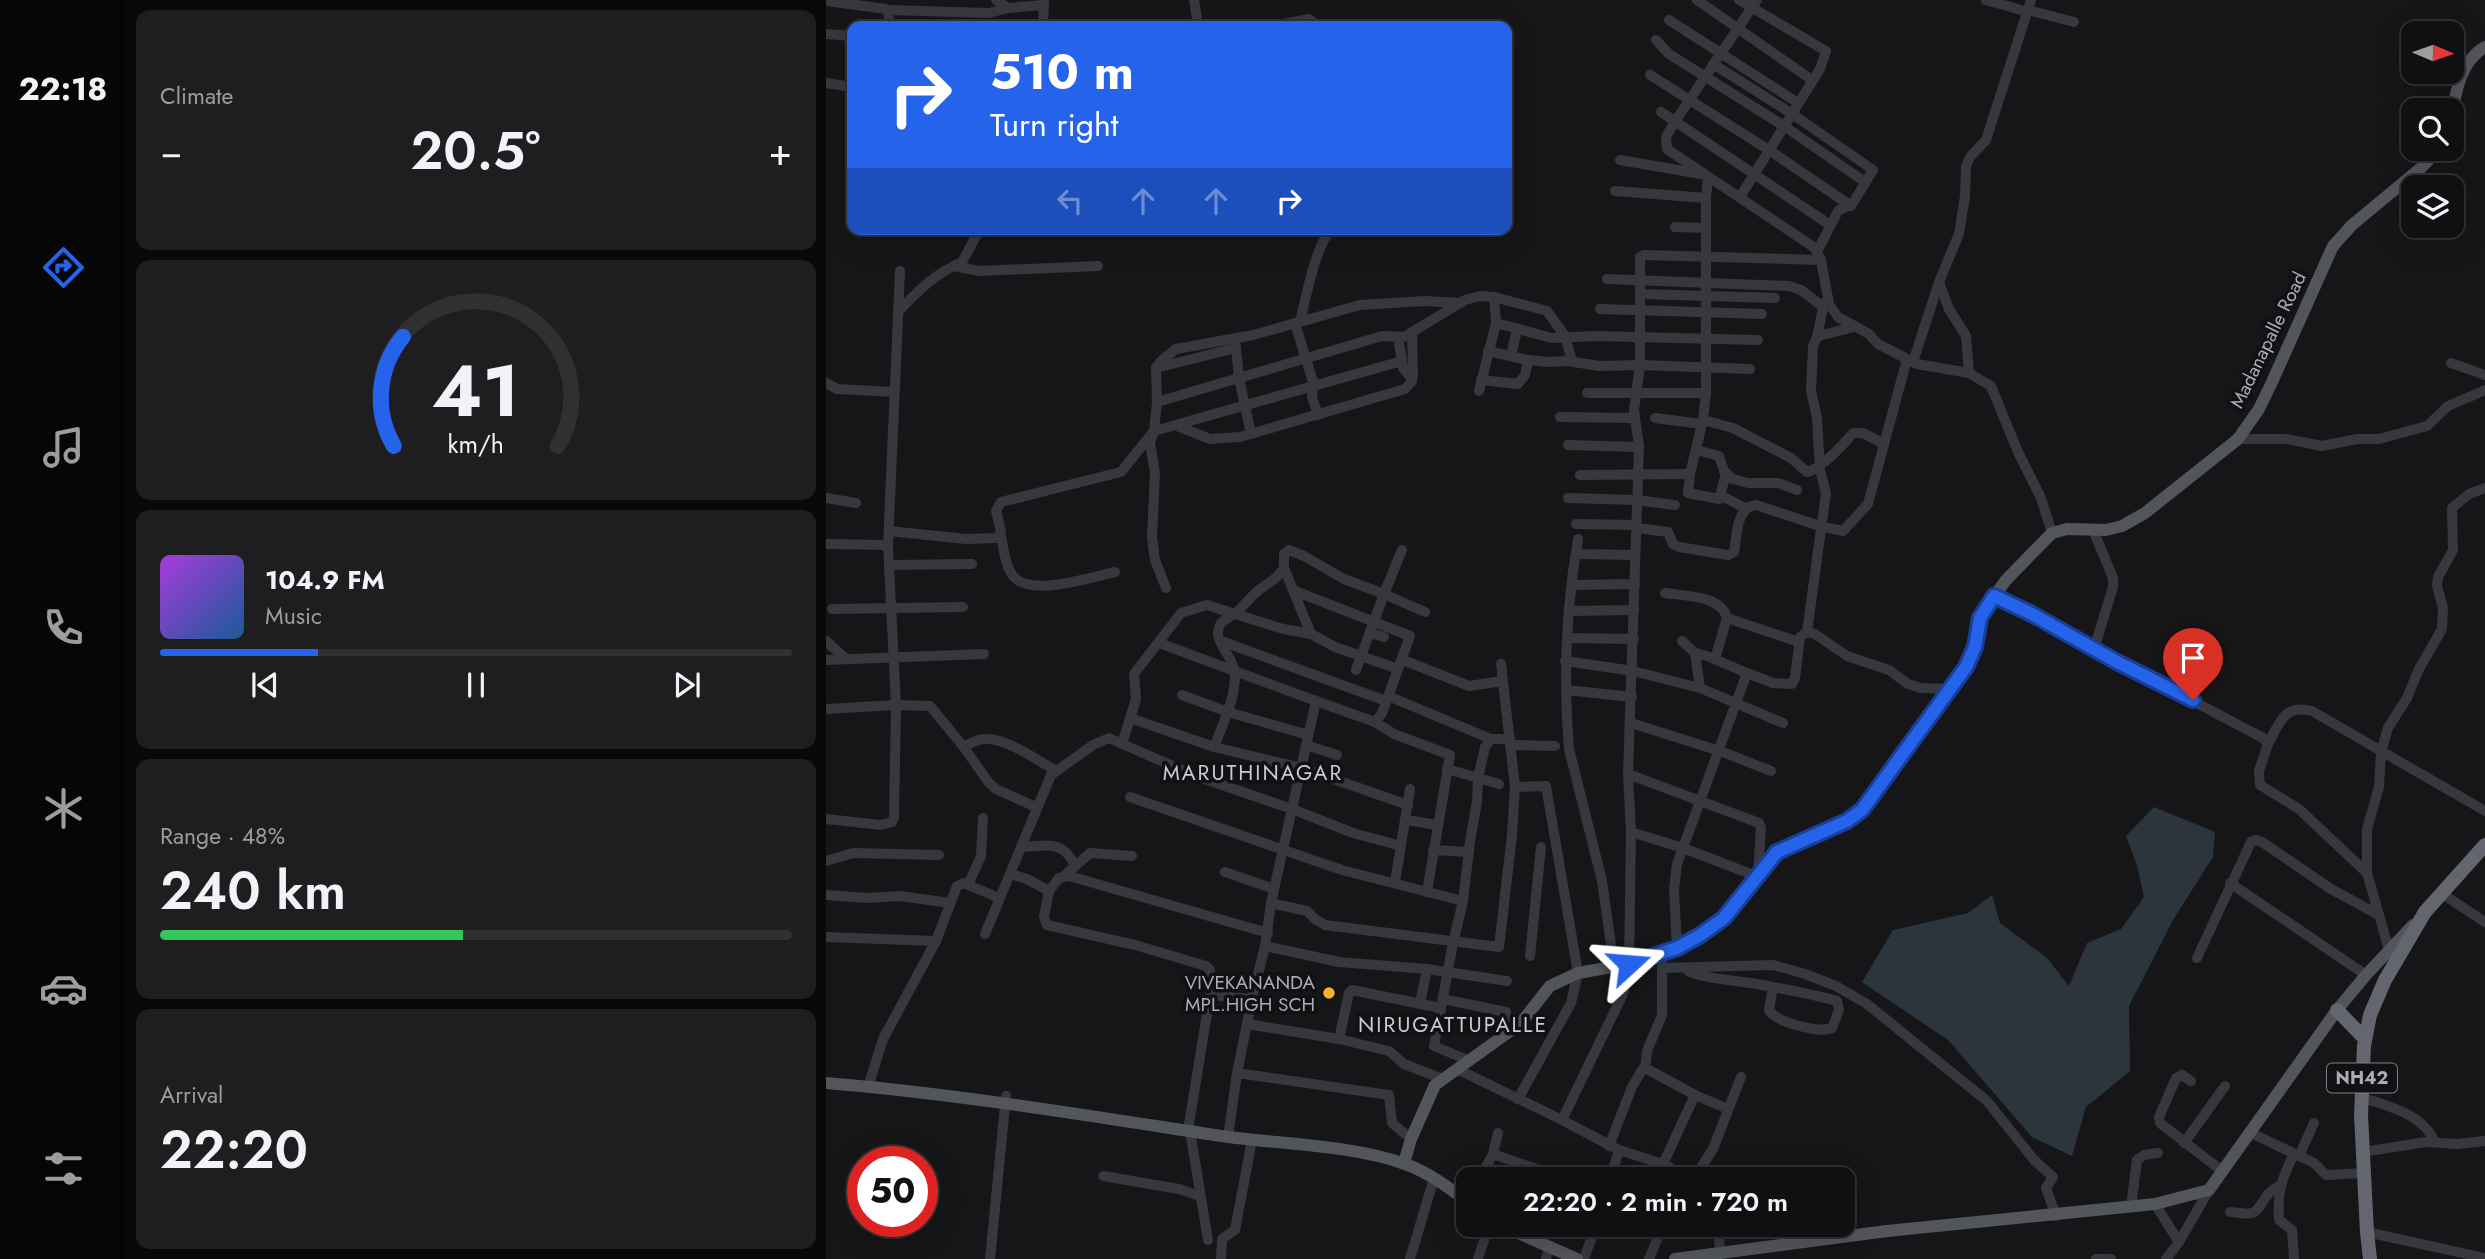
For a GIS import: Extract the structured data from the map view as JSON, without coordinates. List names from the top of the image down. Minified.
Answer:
{"streets":{"highway":["NH42"],"main road":["Madanapalle Road"]},"districts":["MARUTHINAGAR","NIRUGATTUPALLE"],"places":["VIVEKANANDA MPL.HIGH SCH"],"north":"right","page":{"tabs":"22:18","tile":["Climate",["Range · 48%","240 km"],["Arrival","22:20"]],"turn":["510 m","Turn right"],"heat":["−","20.5°","+"],"song":["104.9 FM","Music"],"limit":"50","trip":"22:20 · 2 min · 720 m","gauge":["41","km/h"]}}
